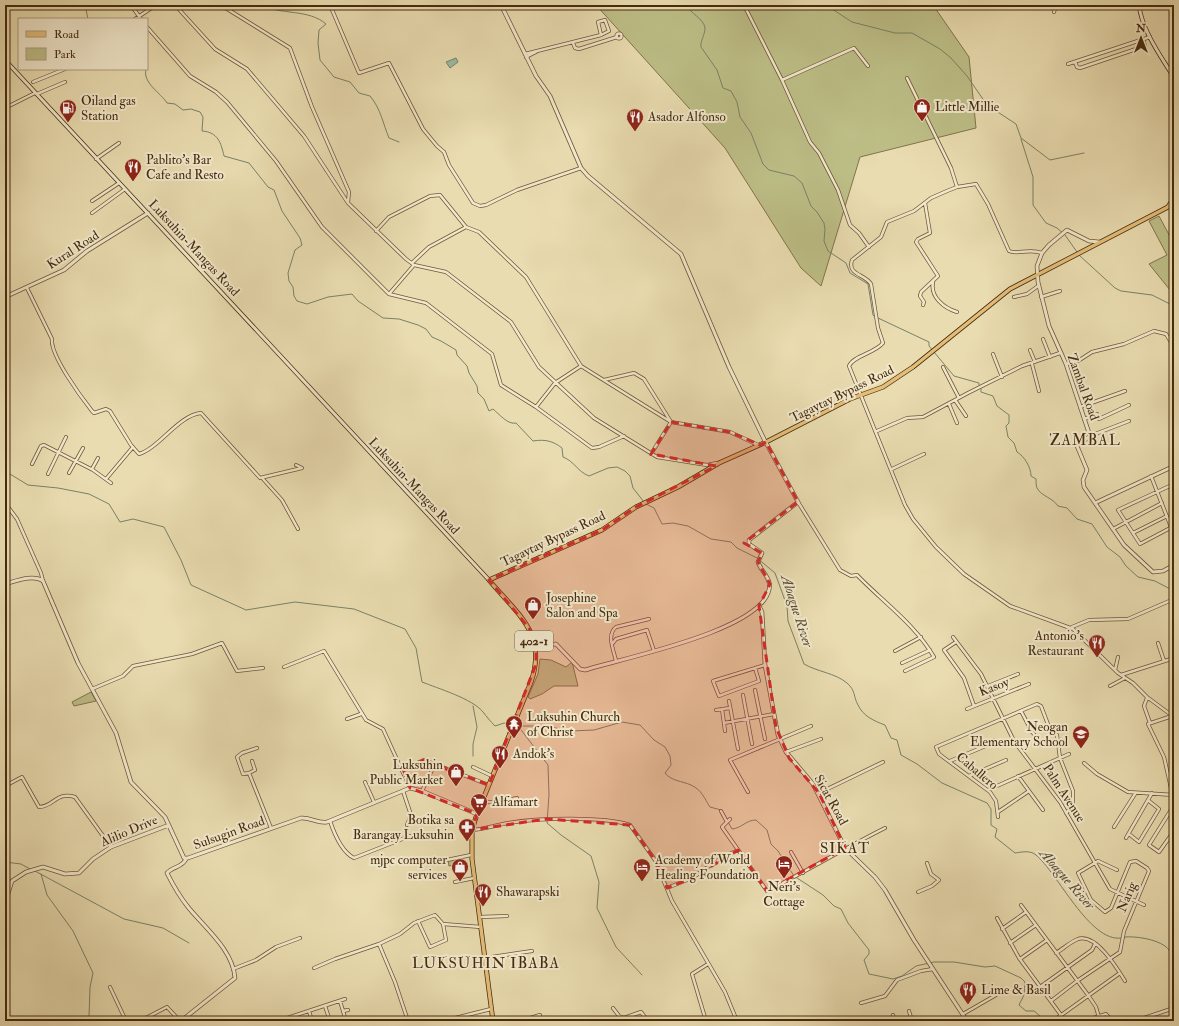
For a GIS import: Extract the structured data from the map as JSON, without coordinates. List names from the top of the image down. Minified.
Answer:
{"streets":{"main road":["Luksuhin-Mangas Road","Tagaytay Bypass Road","402-1"],"street":["Kural Road","Zambal Road","Kasoy","Caballero","Palm Avenue","Sicat Road","Alilio Drive","Sulsugin Road","Narig"]},"crossings":[["Luksuhin-Mangas Road","Kural Road"],["Luksuhin-Mangas Road","Tagaytay Bypass Road"],["Zambal Road","Tagaytay Bypass Road"],["Kasoy","Palm Avenue"],["Caballero","Palm Avenue"],["Palm Avenue","Narig"],["Alilio Drive","Sulsugin Road"]],"districts":["ZAMBAL","SIKAT","LUKSUHIN IBABA"],"water":["Aloague River"],"places":{"shop":["Little Millie","Josephine Salon and Spa","Luksuhin Public Market","mjpc computer services"],"fuel station":["Oiland gas Station"],"restaurant":["Asador Alfonso","Pablito’s Bar Cafe and Resto","Antonio's Restaurant","Andok's","Shawarapski","Lime & Basil"],"temple":["Luksuhin Church of Christ"],"school or university":["Neogan Elementary School"],"supermarket":["Alfamart"],"pharmacy":["Botika sa Barangay Luksuhin"],"hotel":["Neri’s Cottage","Academy of World Healing Foundation"]},"legend":["Road","Park"],"north":"top"}
